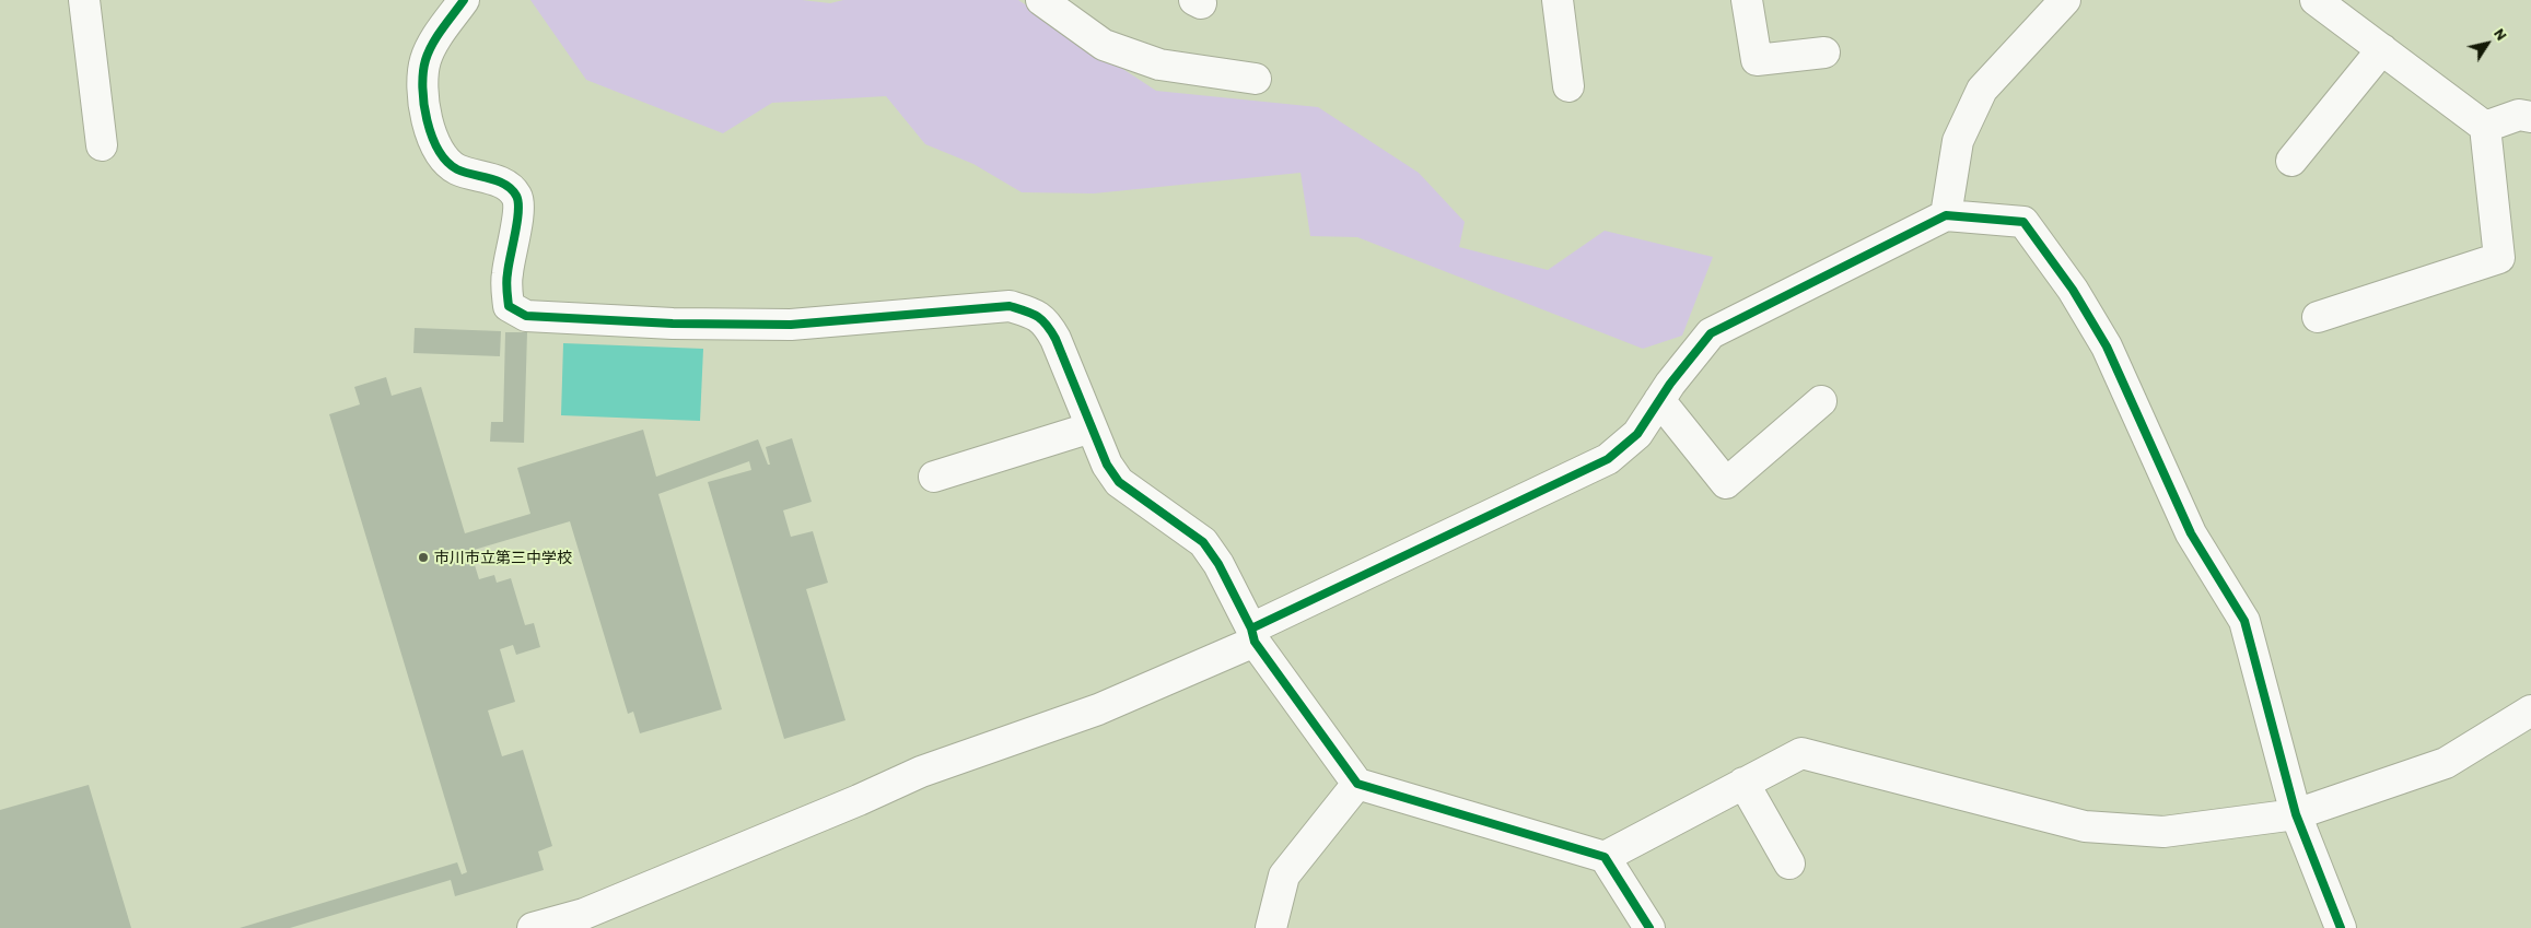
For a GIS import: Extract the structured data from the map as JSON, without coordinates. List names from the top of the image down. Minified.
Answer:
{"places":["市川市立第三中学校"],"north":"top right"}
